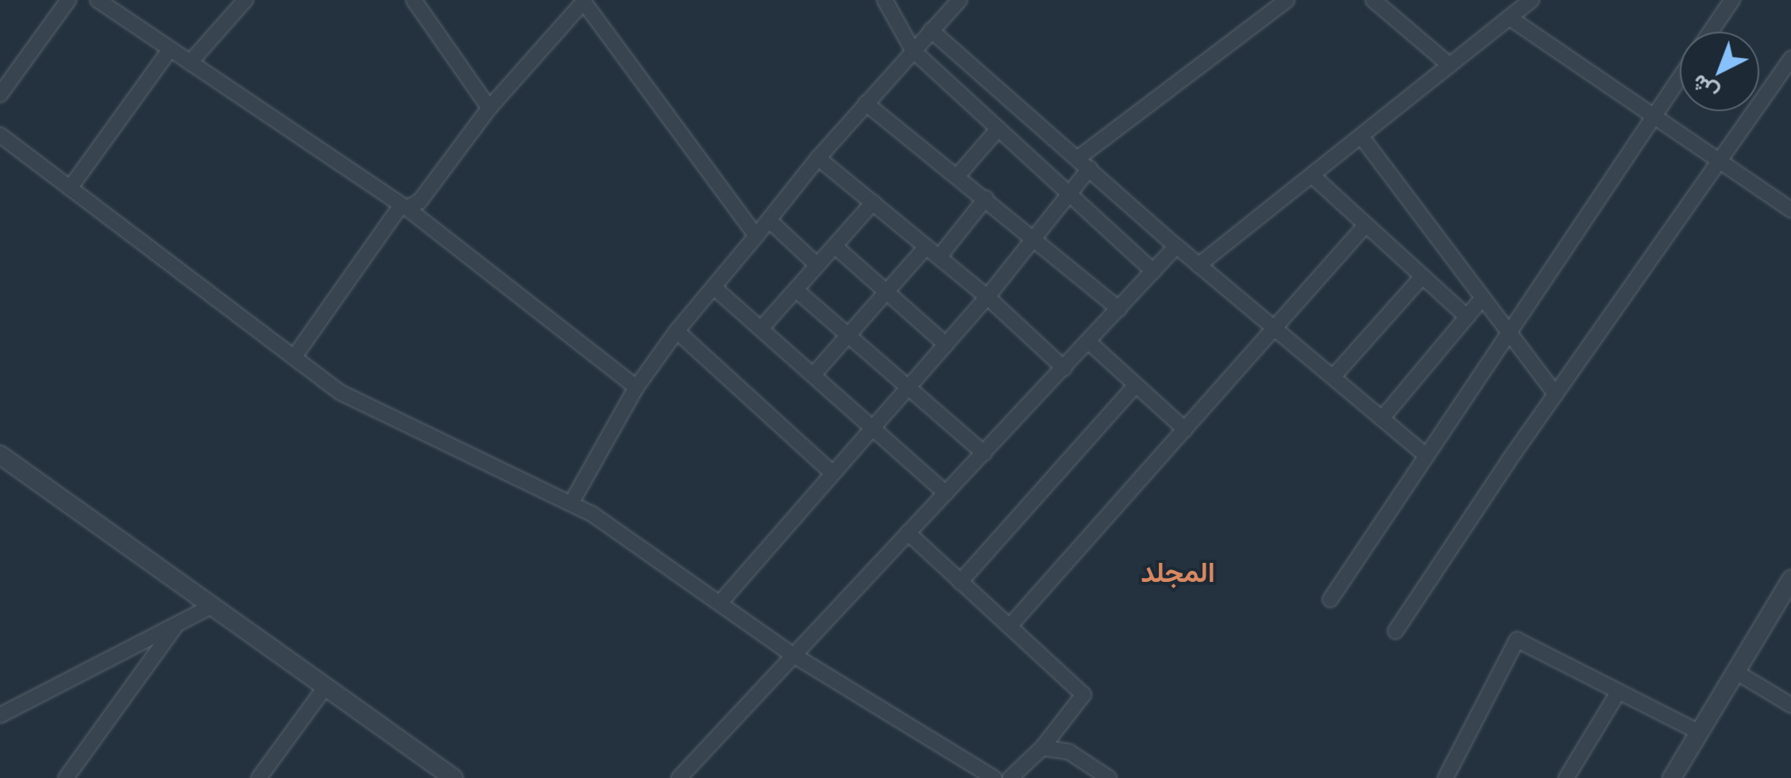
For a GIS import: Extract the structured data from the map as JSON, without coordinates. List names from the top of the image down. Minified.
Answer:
{"districts":["المجلد"],"north":"bottom left"}
